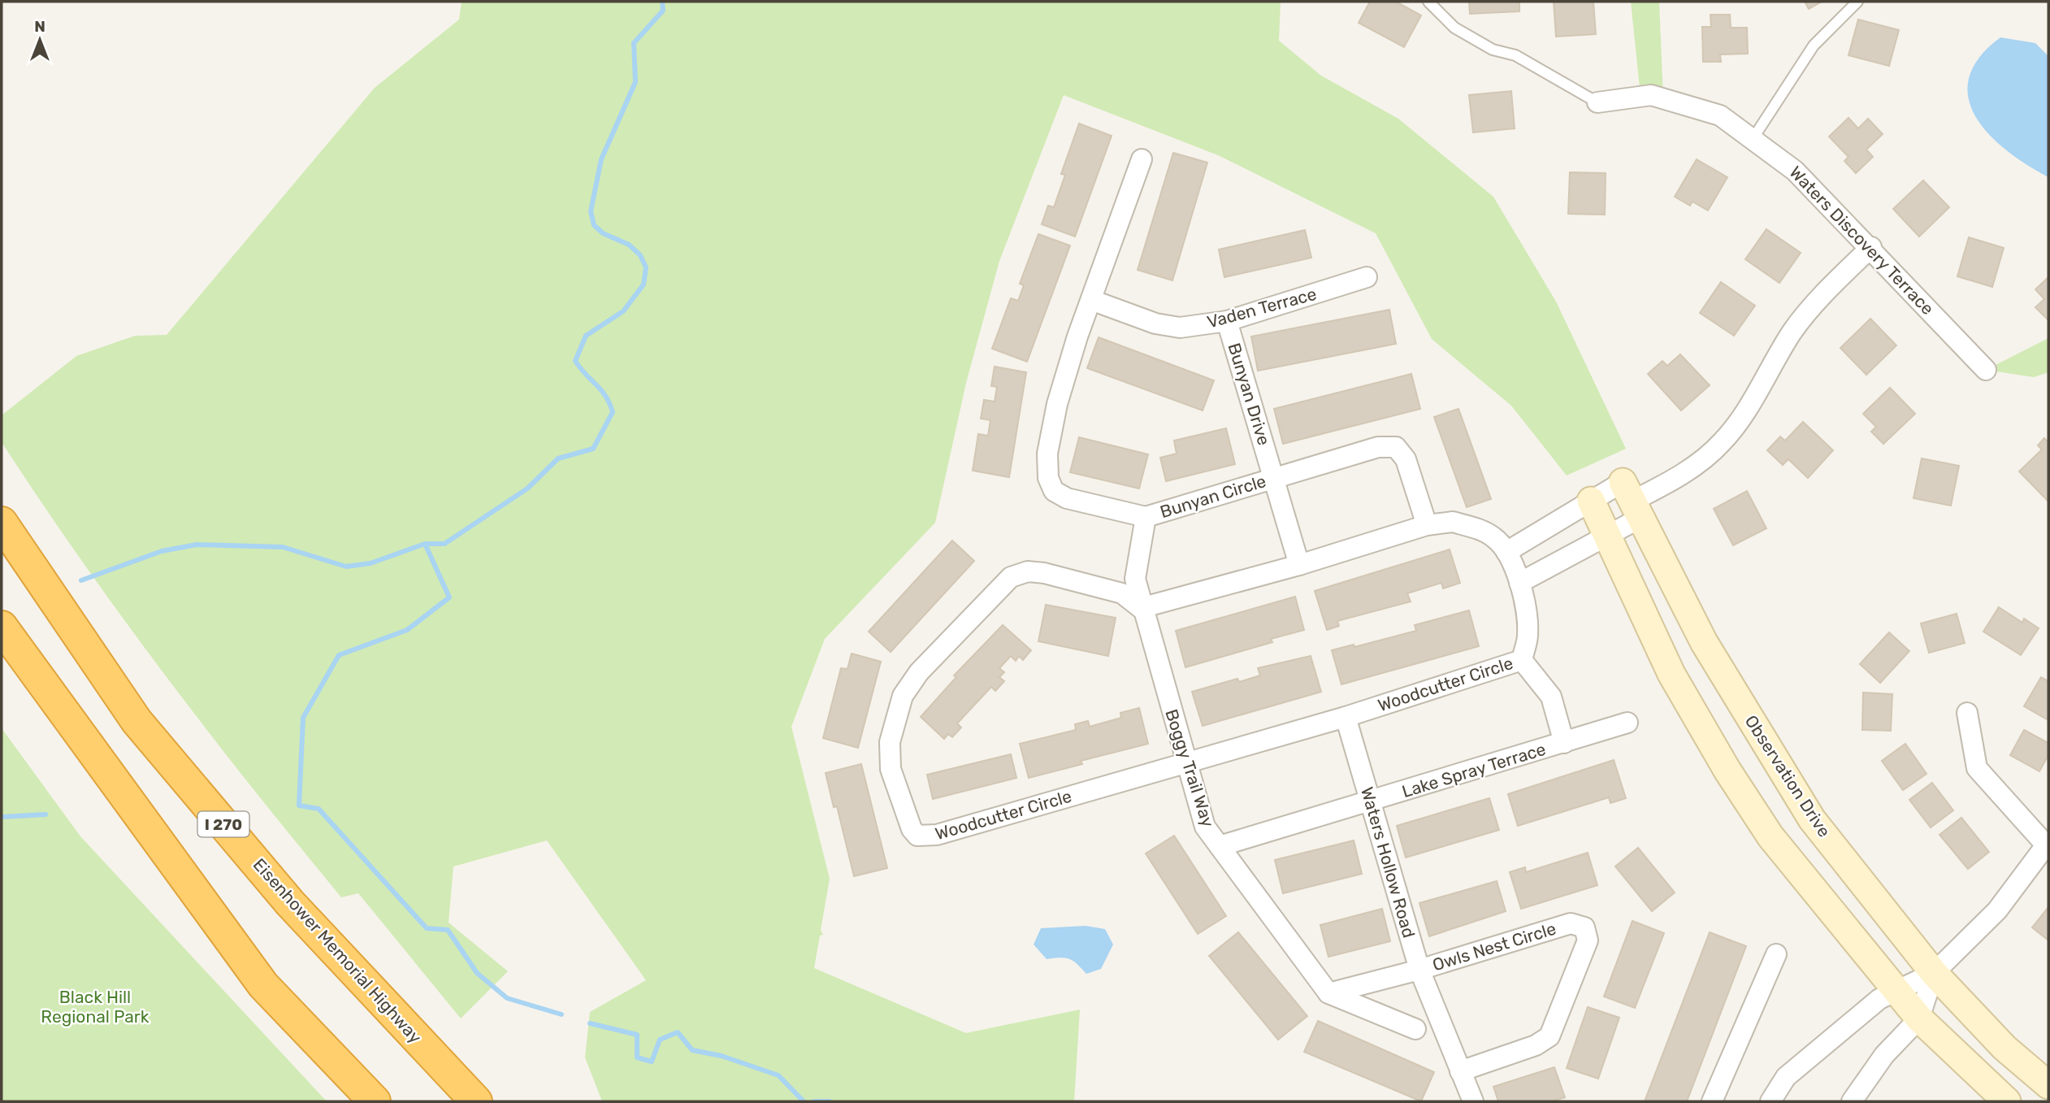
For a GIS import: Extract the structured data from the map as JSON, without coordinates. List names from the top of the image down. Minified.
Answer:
{"streets":{"highway":["I 270","Eisenhower Memorial Highway"],"street":["Waters Discovery Terrace","Vaden Terrace","Bunyan Drive","Bunyan Circle","Woodcutter Circle","Boggy Trail Way","Lake Spray Terrace","Observation Drive","Waters Hollow Road","Owls Nest Circle"]},"crossings":[["Vaden Terrace","Bunyan Drive"],["Vaden Terrace","Bunyan Circle"],["Bunyan Drive","Bunyan Circle"],["Bunyan Drive","Woodcutter Circle"],["Bunyan Circle","Woodcutter Circle"],["Bunyan Circle","Boggy Trail Way"],["Woodcutter Circle","Boggy Trail Way"],["Woodcutter Circle","Lake Spray Terrace"],["Woodcutter Circle","Waters Hollow Road"],["Boggy Trail Way","Lake Spray Terrace"],["Boggy Trail Way","Owls Nest Circle"],["Lake Spray Terrace","Waters Hollow Road"],["Waters Hollow Road","Owls Nest Circle"]],"parks":["Black Hill Regional Park"],"north":"top"}
